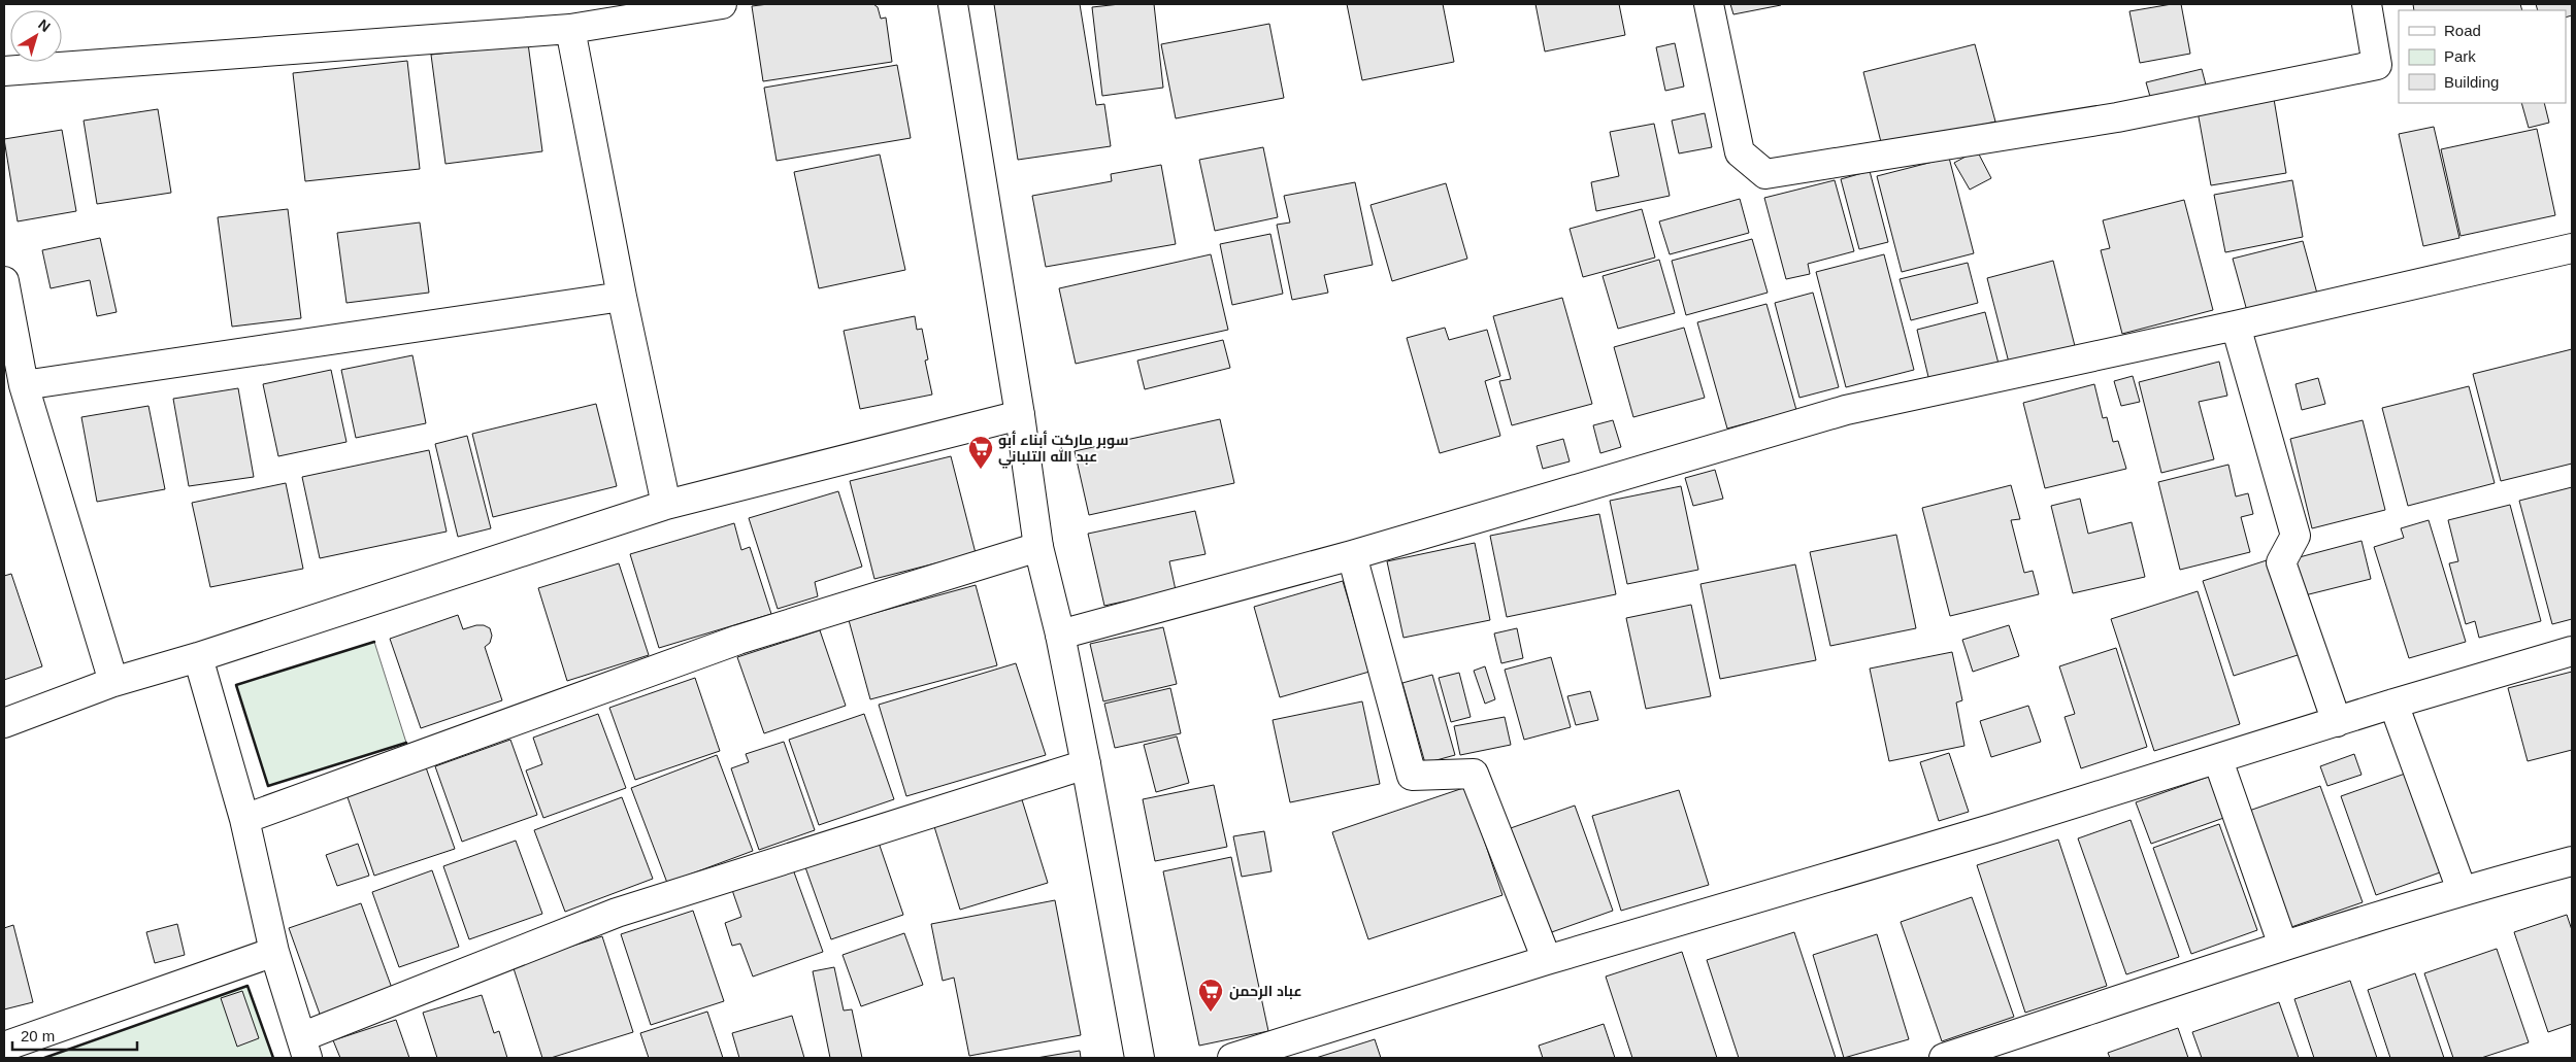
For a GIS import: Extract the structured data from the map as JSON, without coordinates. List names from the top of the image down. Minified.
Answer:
{"places":{"supermarket":["سوبر ماركت أبناء أبو عبد الله التلباني","عباد الرحمن"]},"legend":["Road","Park","Building"],"scale_bar":"20 m","north":"top right"}
